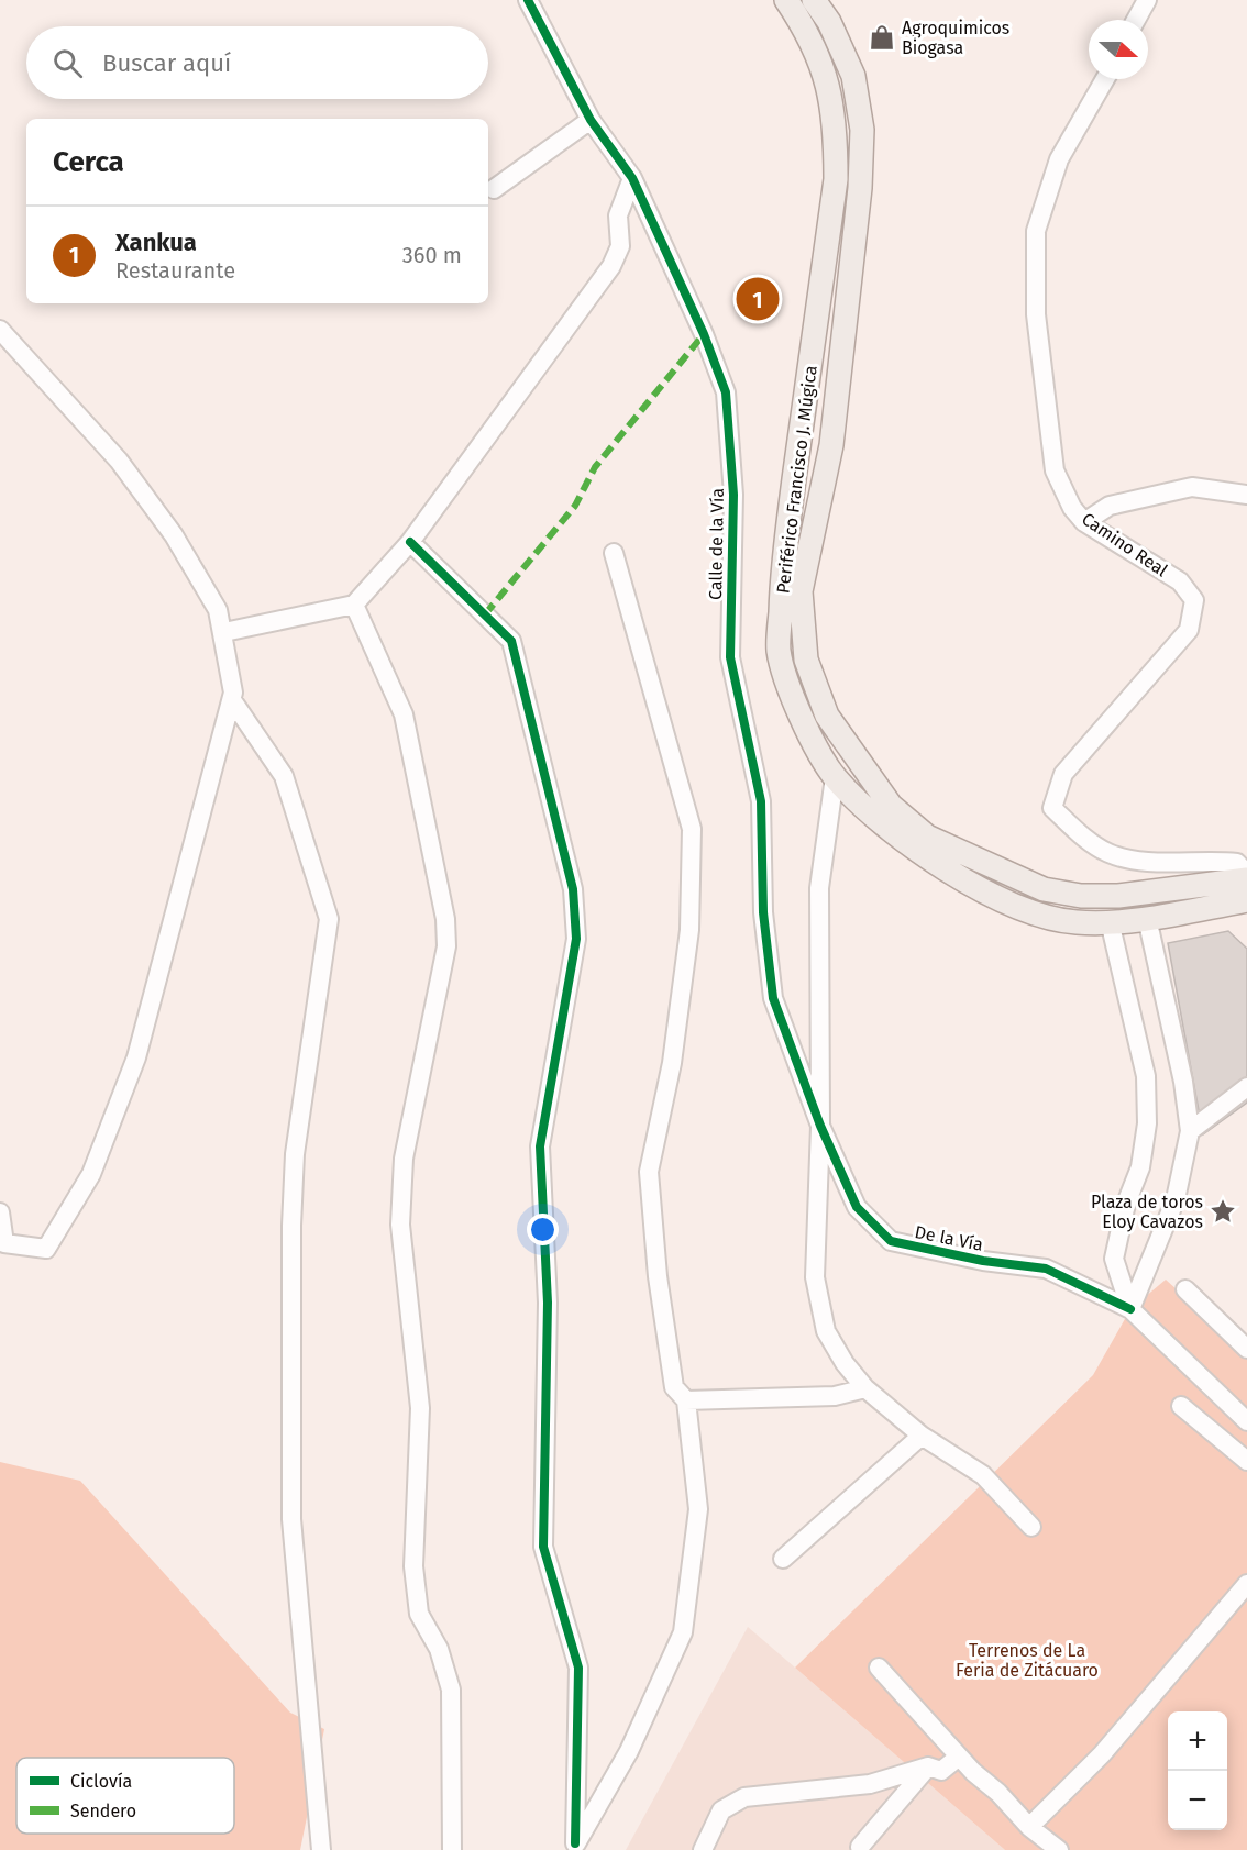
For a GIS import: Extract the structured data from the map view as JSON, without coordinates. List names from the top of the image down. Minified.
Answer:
{"streets":{"main road":["Periférico Francisco J. Múgica"],"street":["Calle de la Vía","Camino Real","De la Vía"]},"crossings":[["Periférico Francisco J. Múgica","Camino Real"],["Calle de la Vía","De la Vía"]],"parks":["Terrenos de La Feria de Zitácuaro"],"places":{"shop":["Agroquimicos Biogasa"],"place":["Plaza de toros Eloy Cavazos"]},"legend":["Ciclovía","Sendero"],"north":"right","page":{"search":"Buscar aquí","heading":"Cerca","list":[{"mark":"1","name":"Xankua","note":"Restaurante","value":"360 m"}],"pins":"1","map_buttons":["+","−"]}}
